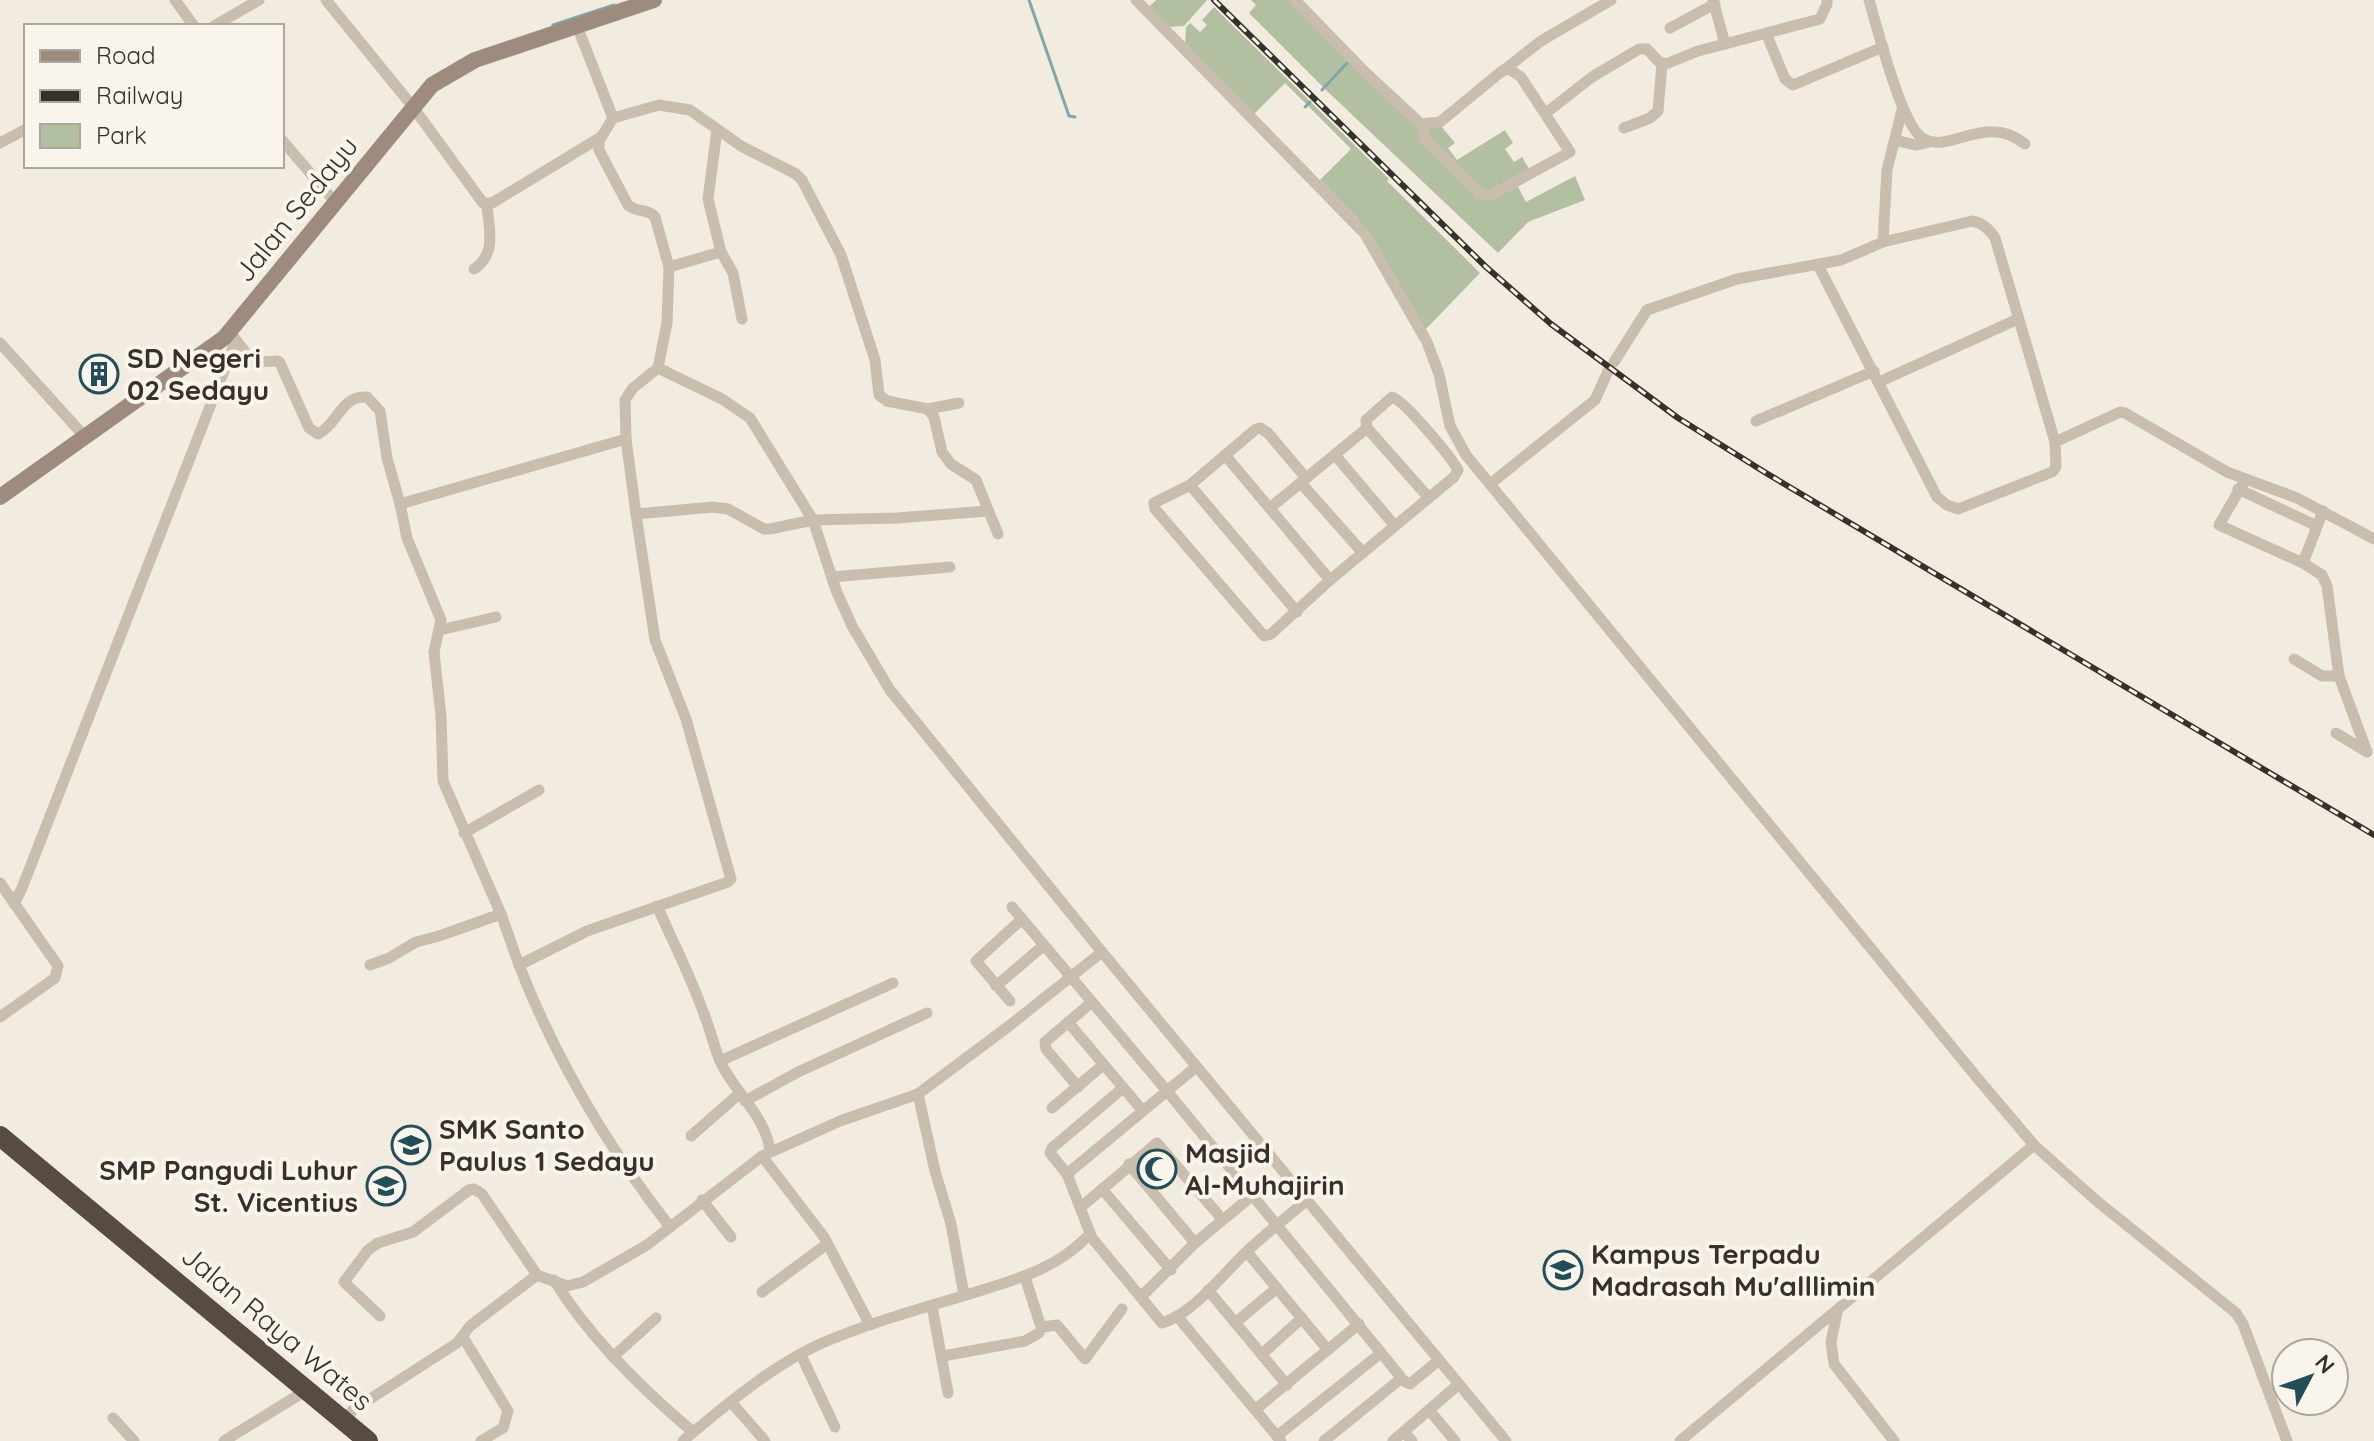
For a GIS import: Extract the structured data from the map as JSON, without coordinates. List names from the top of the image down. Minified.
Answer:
{"streets":{"highway":["Jalan Raya Wates"],"street":["Jalan Sedayu"]},"places":{"building":["SD Negeri 02 Sedayu"],"school or university":["SMK Santo Paulus 1 Sedayu","SMP Pangudi Luhur St. Vicentius","Kampus Terpadu Madrasah Mu'alllimin"],"mosque":["Masjid Al-Muhajirin"]},"legend":["Road","Railway","Park"],"north":"top right"}
